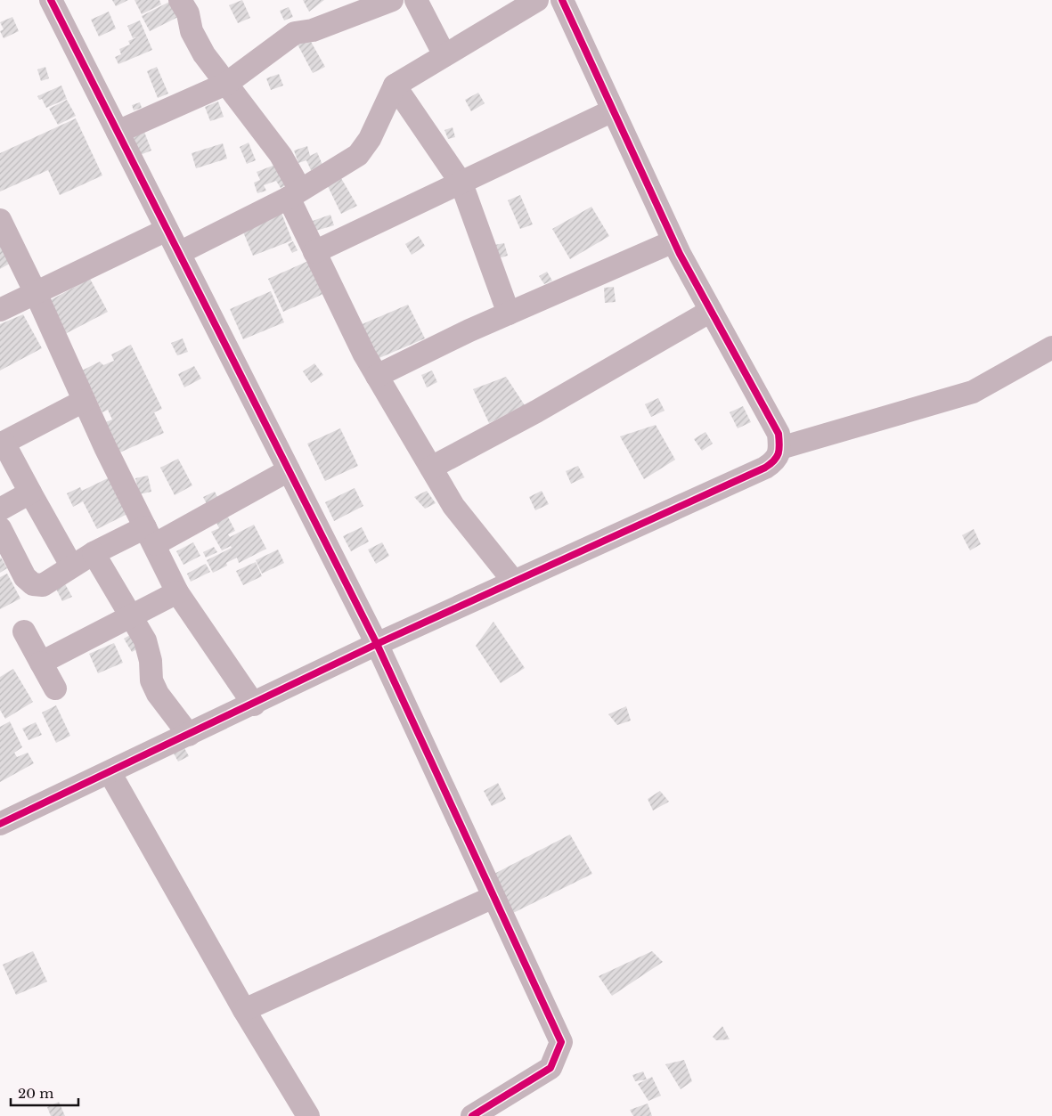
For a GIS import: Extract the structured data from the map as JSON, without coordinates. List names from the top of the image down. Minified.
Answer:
{"scale_bar":"20 m"}
